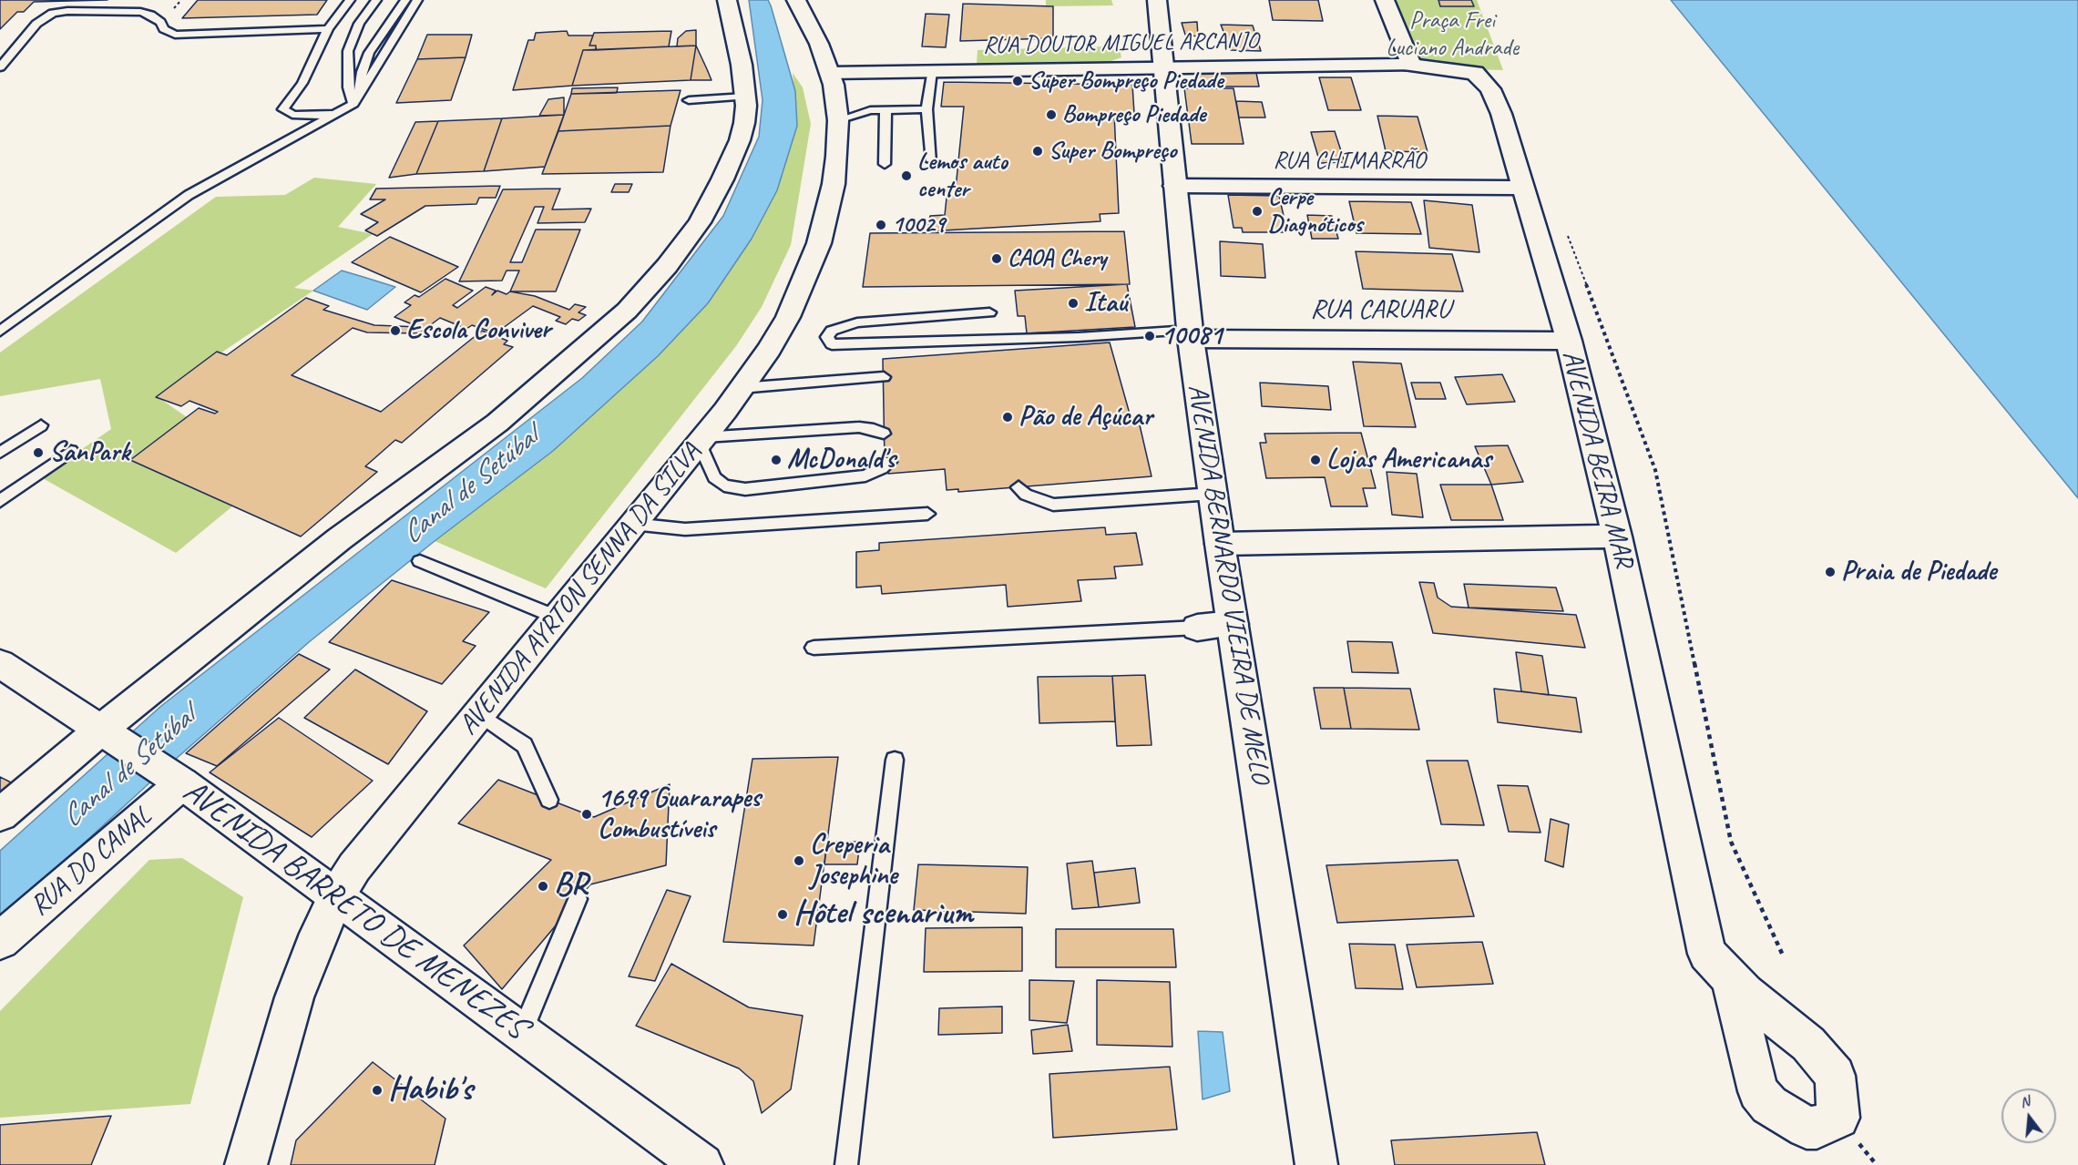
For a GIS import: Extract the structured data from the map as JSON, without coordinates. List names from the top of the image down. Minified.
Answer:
{"streets":{"main road":["RUA DOUTOR MIGUEL ARCANJO","RUA CHIMARRÃO","RUA CARUARU","AVENIDA BEIRA MAR","AVENIDA BERNARDO VIEIRA DE MELO","AVENIDA AYRTON SENNA DA SILVA","RUA DO CANAL","AVENIDA BARRETO DE MENEZES"]},"crossings":[["RUA DOUTOR MIGUEL ARCANJO","AVENIDA BEIRA MAR"],["RUA DOUTOR MIGUEL ARCANJO","AVENIDA BERNARDO VIEIRA DE MELO"],["RUA DOUTOR MIGUEL ARCANJO","AVENIDA AYRTON SENNA DA SILVA"],["RUA CHIMARRÃO","AVENIDA BEIRA MAR"],["RUA CHIMARRÃO","AVENIDA BERNARDO VIEIRA DE MELO"],["RUA CARUARU","AVENIDA BEIRA MAR"],["RUA CARUARU","AVENIDA BERNARDO VIEIRA DE MELO"],["AVENIDA AYRTON SENNA DA SILVA","AVENIDA BARRETO DE MENEZES"],["RUA DO CANAL","AVENIDA BARRETO DE MENEZES"]],"water":["Canal de Setúbal"],"parks":["Praça Frei Luciano Andrade"],"places":["Super Bompreço Piedade","Bompreço Piedade","Super Bompreço","Lemos auto center","Cerpe Diagnóticos","10029","CAOA Chery","Itaú","Escola Conviver","10081","Pão de Açúcar","SanPark","McDonald's","Lojas Americanas","Praia de Piedade","1699 Guararapes Combustíveis","Creperia Josephine","BR","Hôtel scenarium","Habib's"],"north":"top"}
